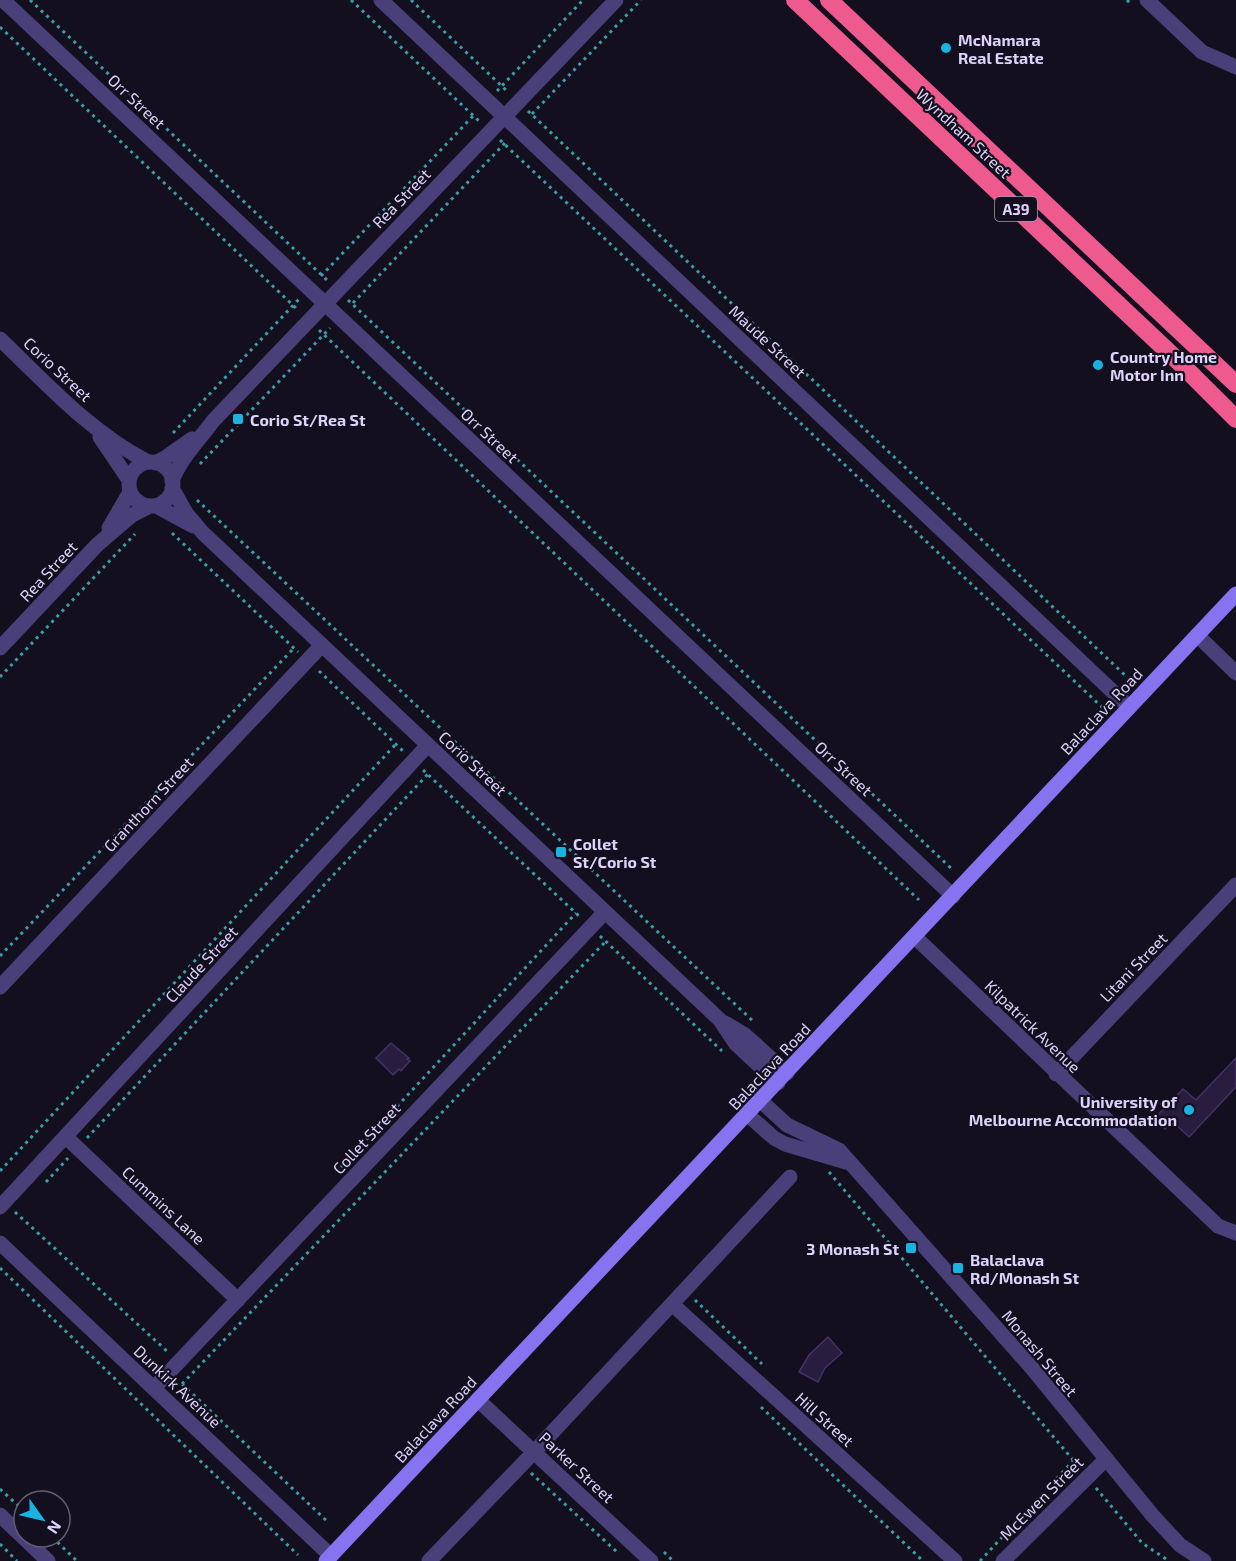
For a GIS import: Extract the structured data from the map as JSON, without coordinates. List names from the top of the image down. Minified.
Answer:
{"streets":{"highway":["Wyndham Street","A39"],"main road":["Balaclava Road"],"street":["Orr Street","Rea Street","Maude Street","Corio Street","Granthorn Street","Claude Street","Litani Street","Kilpatrick Avenue","Collet Street","Cummins Lane","Monash Street","Dunkirk Avenue","Hill Street","Parker Street","McEwen Street"]},"crossings":[["Orr Street","Rea Street"],["Orr Street","Balaclava Road"],["Rea Street","Maude Street"],["Rea Street","Corio Street"],["Maude Street","Balaclava Road"],["Corio Street","Balaclava Road"],["Corio Street","Granthorn Street"],["Corio Street","Claude Street"],["Corio Street","Collet Street"],["Balaclava Road","Kilpatrick Avenue"],["Balaclava Road","Monash Street"],["Balaclava Road","Dunkirk Avenue"],["Balaclava Road","Parker Street"],["Claude Street","Cummins Lane"],["Litani Street","Kilpatrick Avenue"],["Collet Street","Cummins Lane"],["Collet Street","Dunkirk Avenue"],["Monash Street","McEwen Street"]],"places":{"other":["McNamara Real Estate","Country Home Motor Inn","University of Melbourne Accommodation"],"transit":["Corio St/Rea St","Collet St/Corio St","3 Monash St","Balaclava Rd/Monash St"]},"north":"bottom right"}
